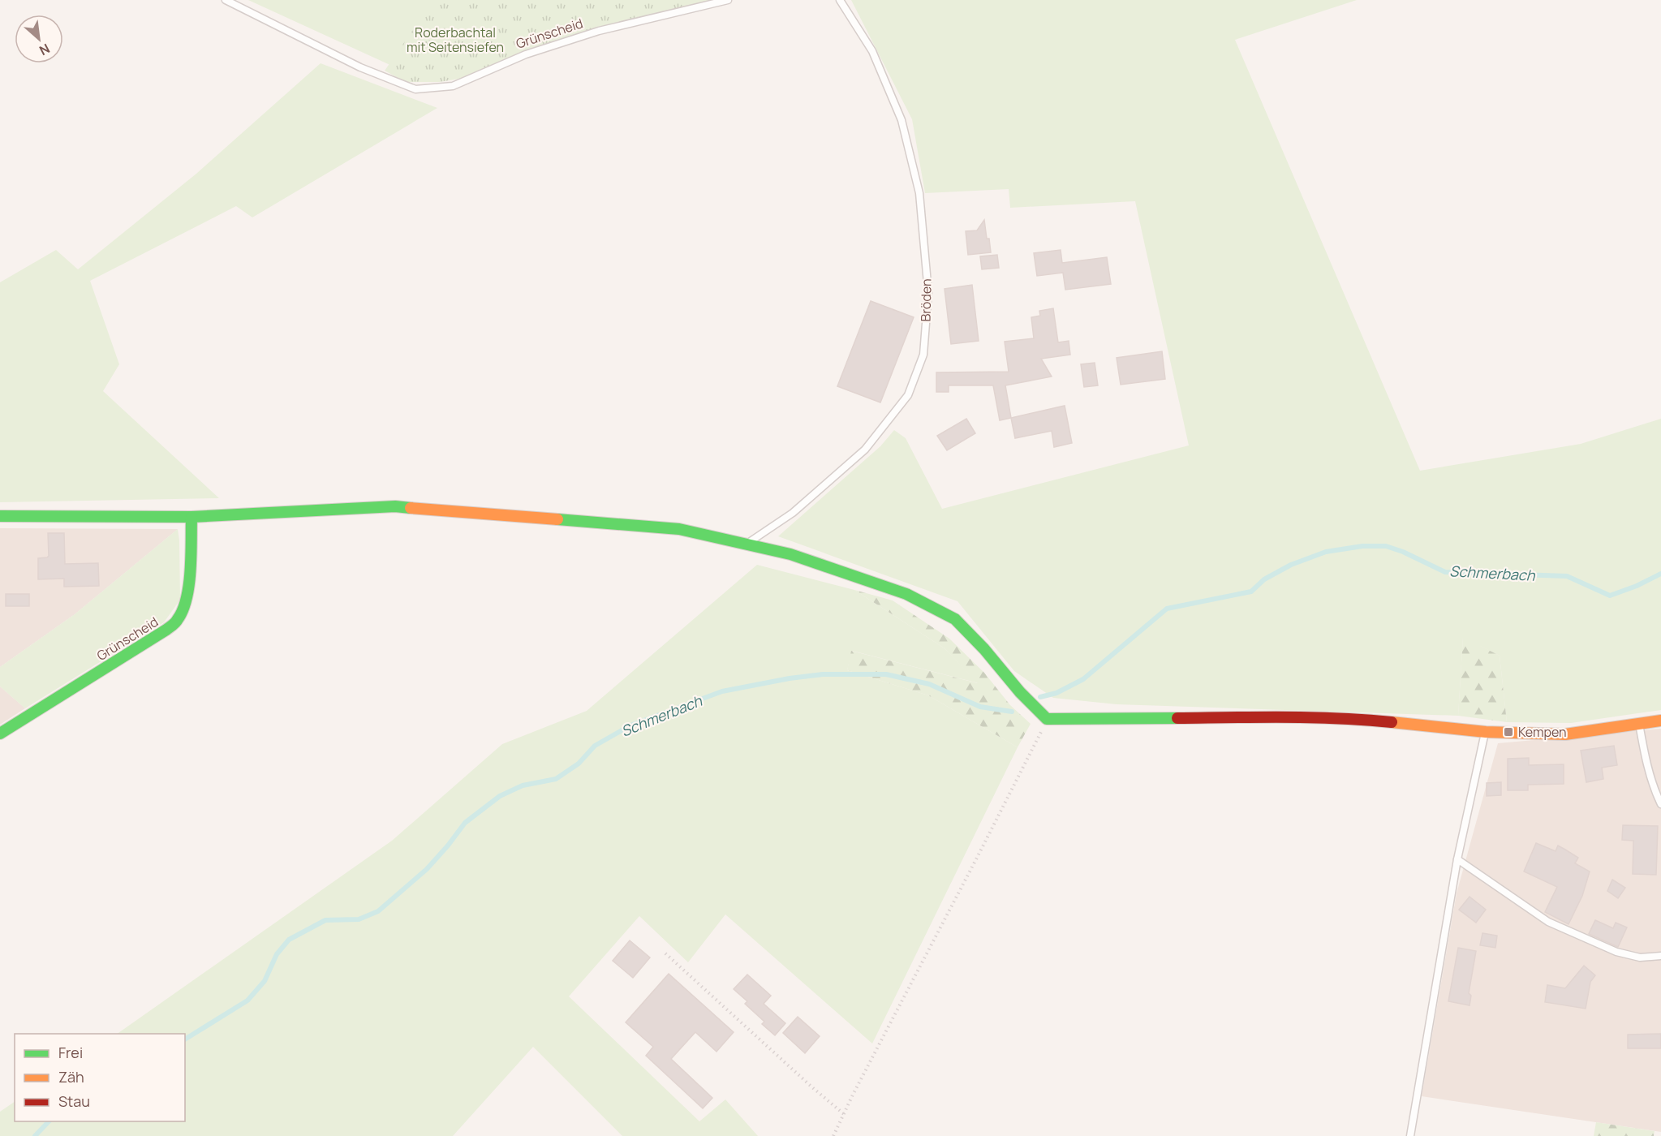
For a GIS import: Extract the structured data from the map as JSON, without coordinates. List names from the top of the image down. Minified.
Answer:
{"streets":{"street":["Grünscheid"],"lane":["Bröden"]},"water":["Schmerbach"],"parks":["Roderbachtal mit Seitensiefen"],"places":{"transit":["Kempen"]},"legend":["Frei","Zäh","Stau"],"north":"bottom right"}
